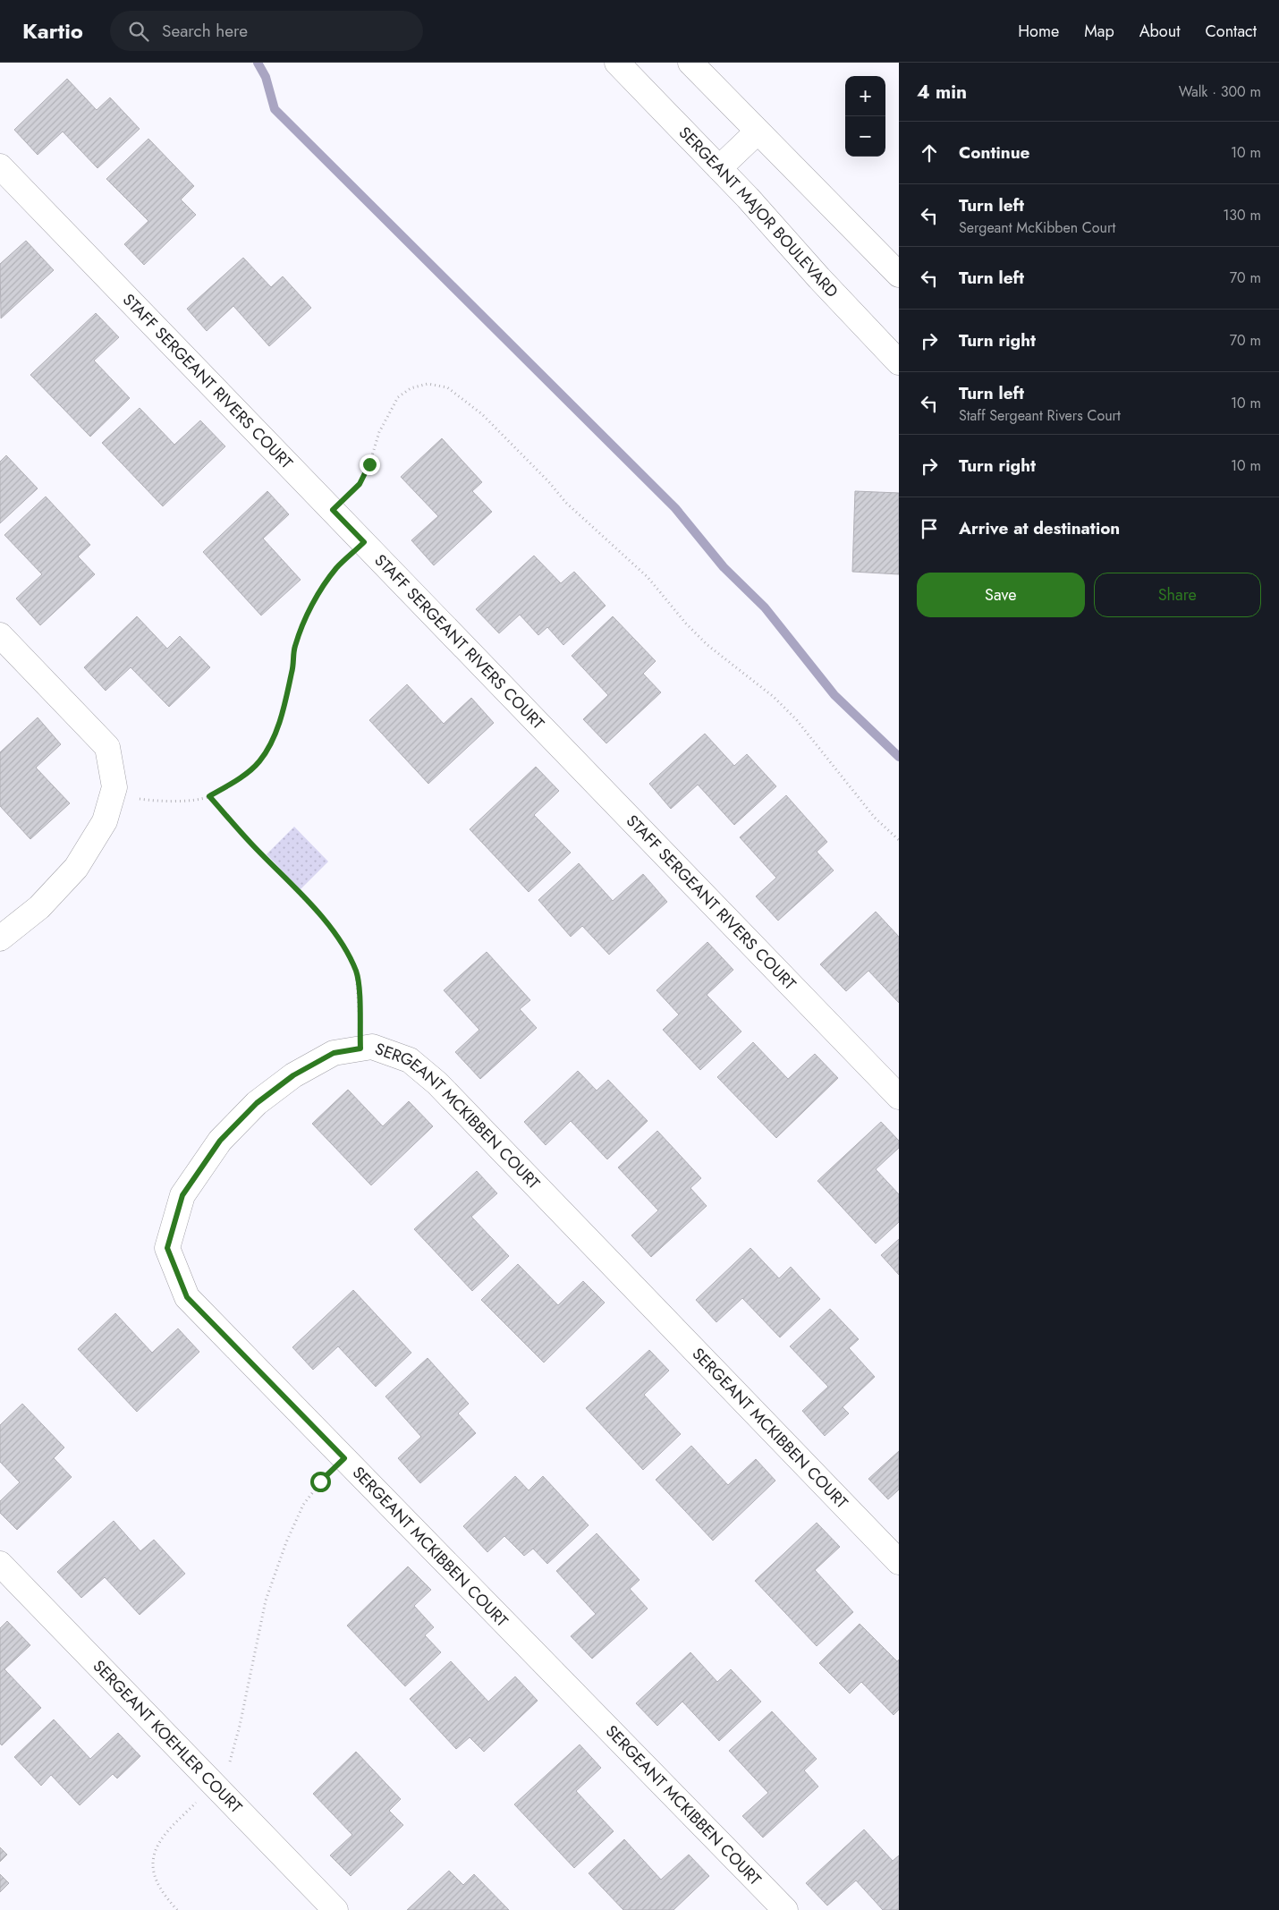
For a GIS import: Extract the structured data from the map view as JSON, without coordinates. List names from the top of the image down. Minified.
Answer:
{"streets":{"street":["SERGEANT MAJOR BOULEVARD","STAFF SERGEANT RIVERS COURT","SERGEANT MCKIBBEN COURT","SERGEANT KOEHLER COURT"]},"page":{"header":"Kartio","search":"Search here","nav":["Home","Map","About","Contact"],"heading":["4 min","Walk · 300 m"],"map_buttons":["+","−"],"list":[["Continue","10 m"],["Turn left","Sergeant McKibben Court","130 m"],["Turn left","70 m"],["Turn right","70 m"],["Turn left","Staff Sergeant Rivers Court","10 m"],["Turn right","10 m"],"Arrive at destination"],"buttons":["Save","Share"]}}
